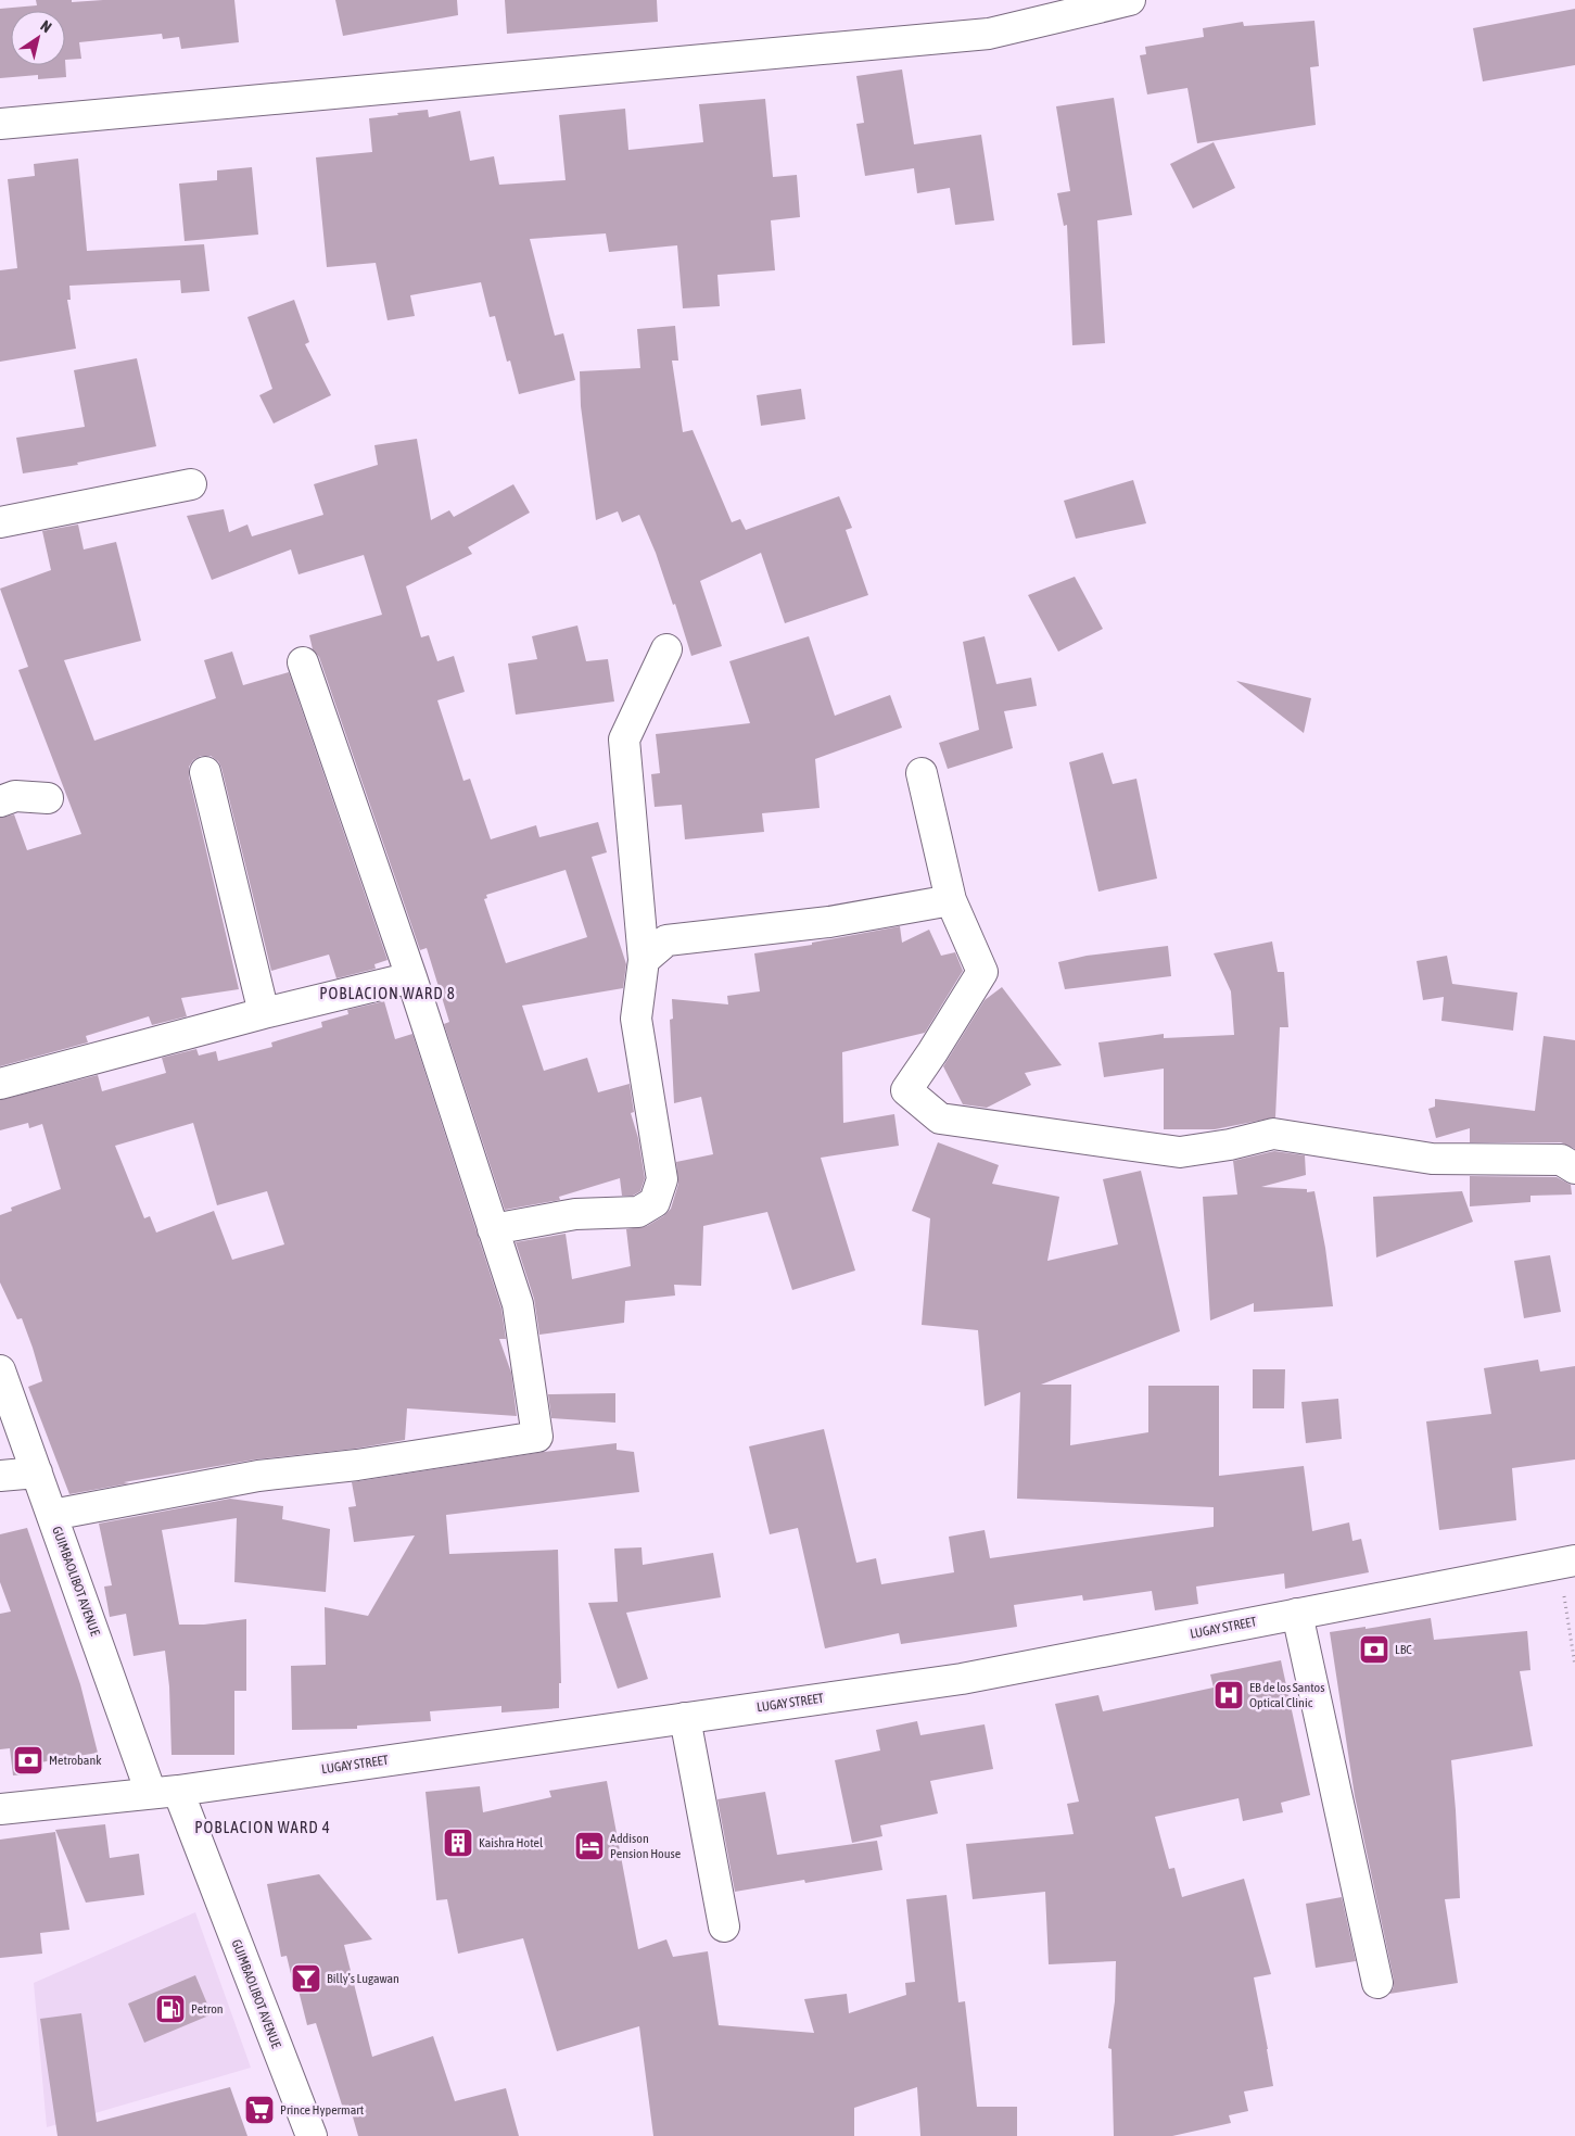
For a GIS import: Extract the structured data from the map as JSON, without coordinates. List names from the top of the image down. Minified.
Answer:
{"streets":{"street":["GUIMBAOLIBOT AVENUE","LUGAY STREET"]},"crossings":[["GUIMBAOLIBOT AVENUE","LUGAY STREET"]],"districts":["POBLACION WARD 8","POBLACION WARD 4"],"places":{"bank":["LBC","Metrobank"],"hospital":["EB de los Santos Optical Clinic"],"building":["Kaishra Hotel"],"hotel":["Addison Pension House"],"bar":["Billy’s Lugawan"],"fuel station":["Petron"],"supermarket":["Prince Hypermart"]},"north":"top right"}
